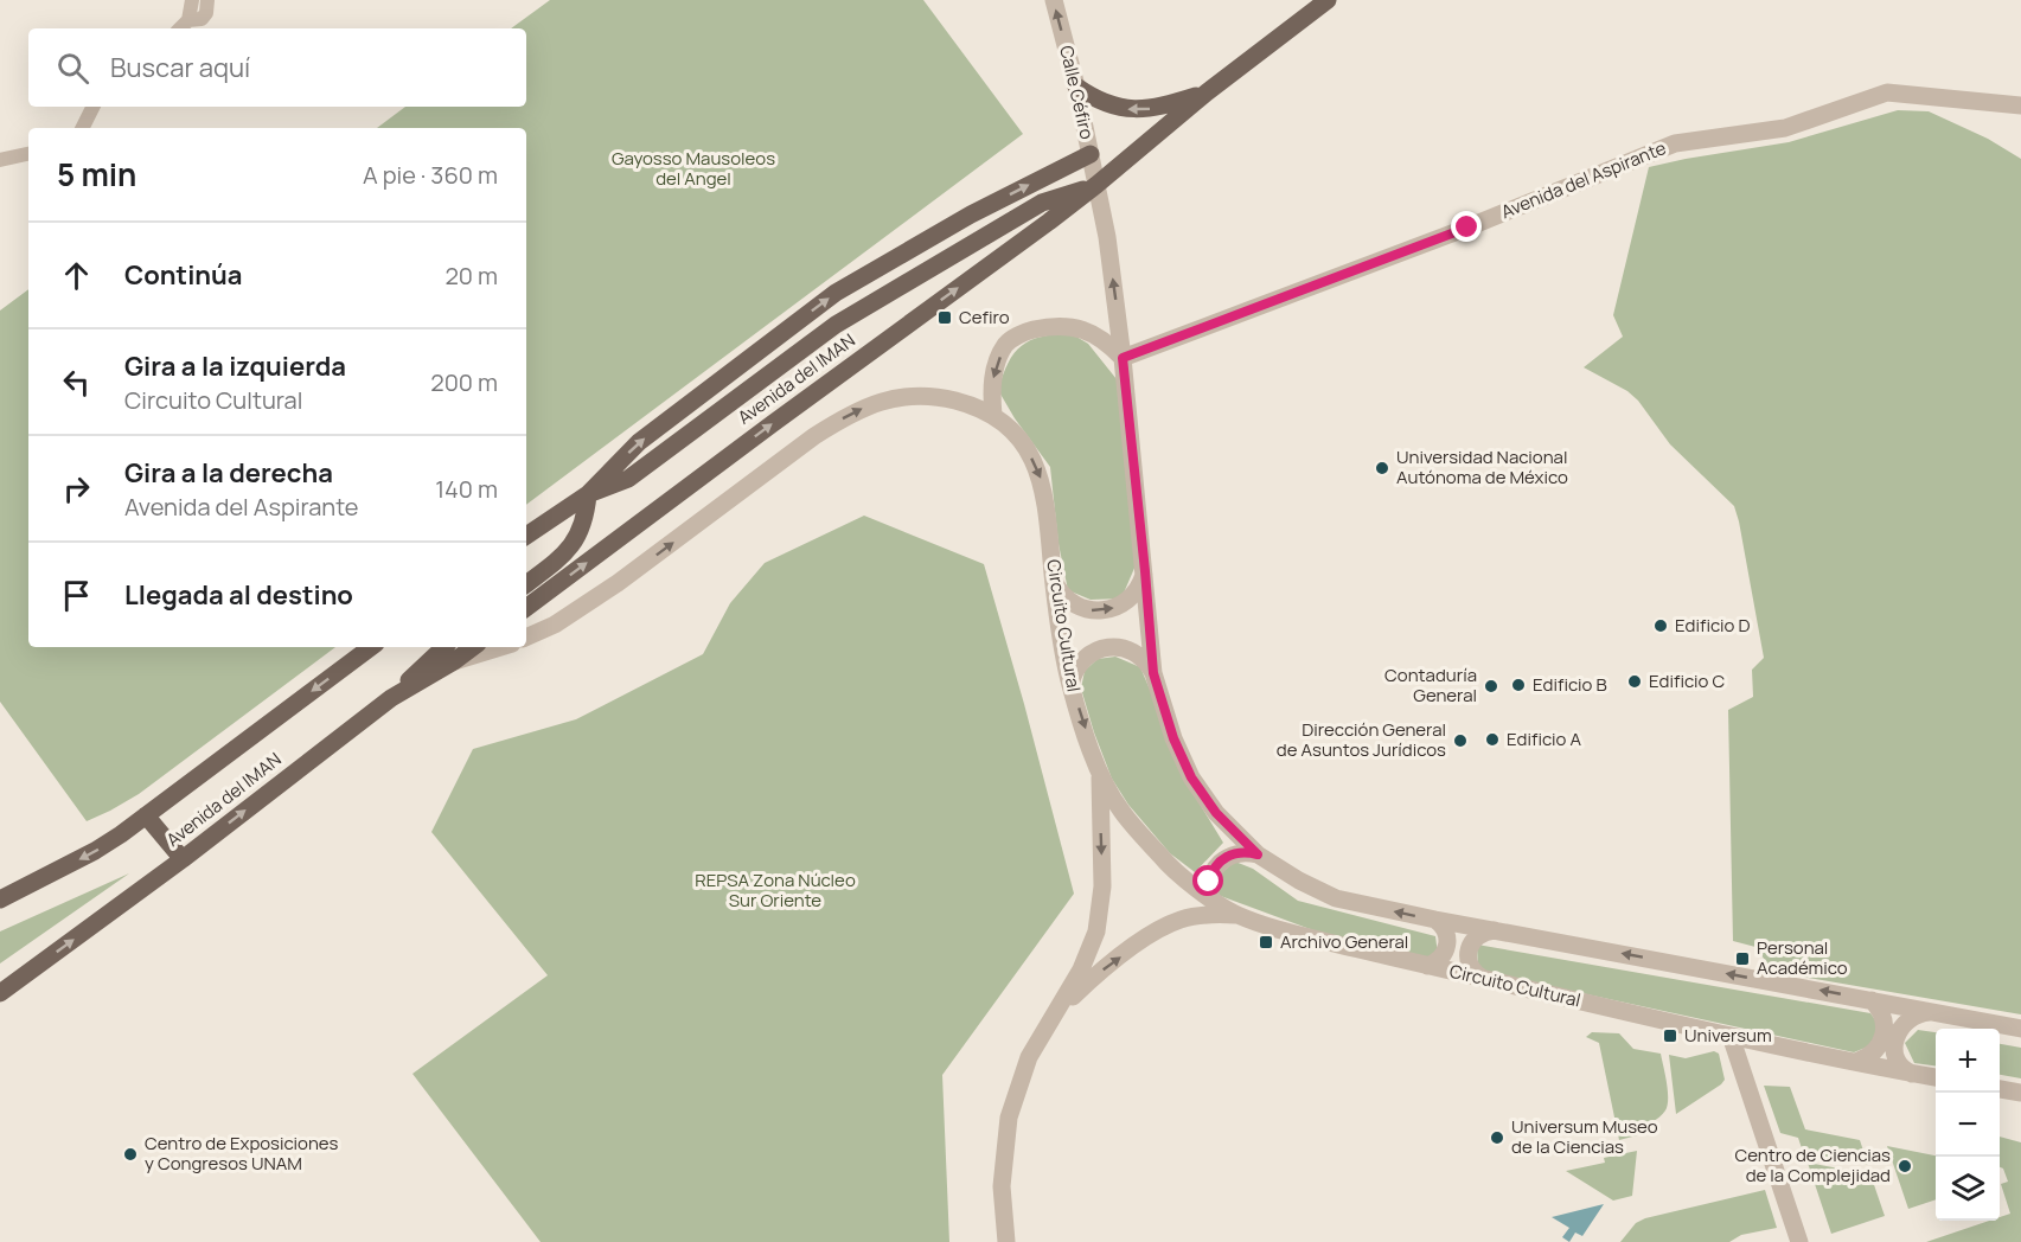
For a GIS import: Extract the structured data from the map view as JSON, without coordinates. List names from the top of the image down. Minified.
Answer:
{"streets":{"main road":["Avenida del IMAN"],"street":["Calle Céfiro","Avenida del Aspirante","Circuito Cultural"]},"crossings":[["Calle Céfiro","Avenida del IMAN"]],"one_way":["Calle Céfiro"],"parks":["Gayosso Mausoleos del Angel","REPSA Zona Núcleo Sur Oriente"],"places":{"transit":["Cefiro","Archivo General","Personal Académico","Universum"],"other":["Universidad Nacional Autónoma de México","Edificio D","Edificio C","Edificio B","Contaduría General","Edificio A","Dirección General de Asuntos Jurídicos","Universum Museo de la Ciencias","Centro de Exposiciones y Congresos UNAM","Centro de Ciencias de la Complejidad"]},"page":{"search":"Buscar aquí","heading":["5 min","A pie · 360 m"],"list":[["Continúa","20 m"],["Gira a la izquierda","Circuito Cultural","200 m"],["Gira a la derecha","Avenida del Aspirante","140 m"],"Llegada al destino"],"map_buttons":["+","−"]}}
